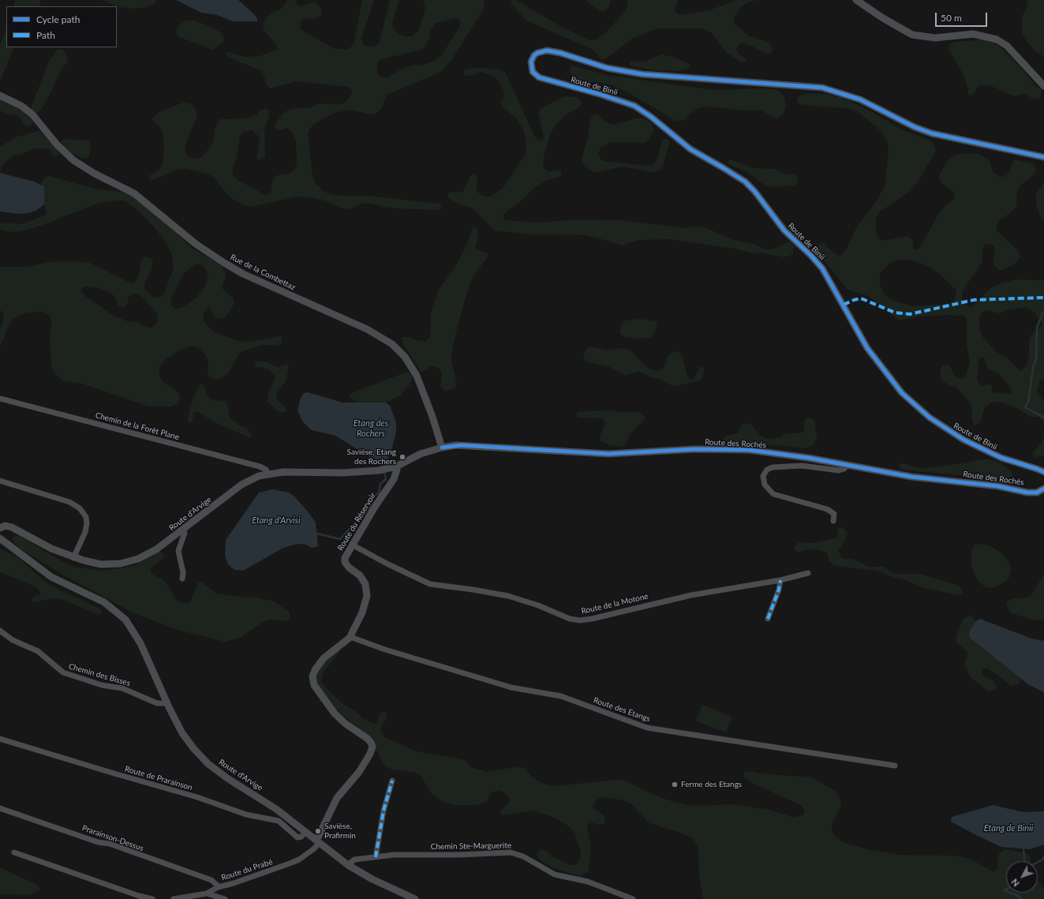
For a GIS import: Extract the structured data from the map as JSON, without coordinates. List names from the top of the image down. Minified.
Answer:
{"streets":{"street":["Route de Binii","Rue de la Combettaz","Chemin de la Forêt Plane","Route des Rochés","Route d'Arvige","Route du Réservoir","Route de la Motone","Chemin des Bisses","Route des Etangs","Route de Prarainson","Prarainson-Dessus","Chemin Ste-Marguerite","Route du Prabé"]},"crossings":[["Rue de la Combettaz","Route des Rochés"],["Chemin de la Forêt Plane","Route d'Arvige"],["Route des Rochés","Route d'Arvige"],["Route des Rochés","Route du Réservoir"],["Route d'Arvige","Route du Réservoir"],["Route d'Arvige","Chemin des Bisses"],["Route d'Arvige","Route de Prarainson"],["Route d'Arvige","Chemin Ste-Marguerite"],["Route d'Arvige","Route du Prabé"],["Route du Réservoir","Route de la Motone"],["Route du Réservoir","Route des Etangs"],["Route du Réservoir","Route du Prabé"],["Prarainson-Dessus","Route du Prabé"]],"water":["Etang des Rochers","Etang d'Arvisi","Etang de Binii"],"places":["Savièse, Etang des Rochers","Ferme des Etangs","Savièse, Prafirmin"],"legend":["Cycle path","Path"],"scale_bar":"50 m","north":"bottom left"}
